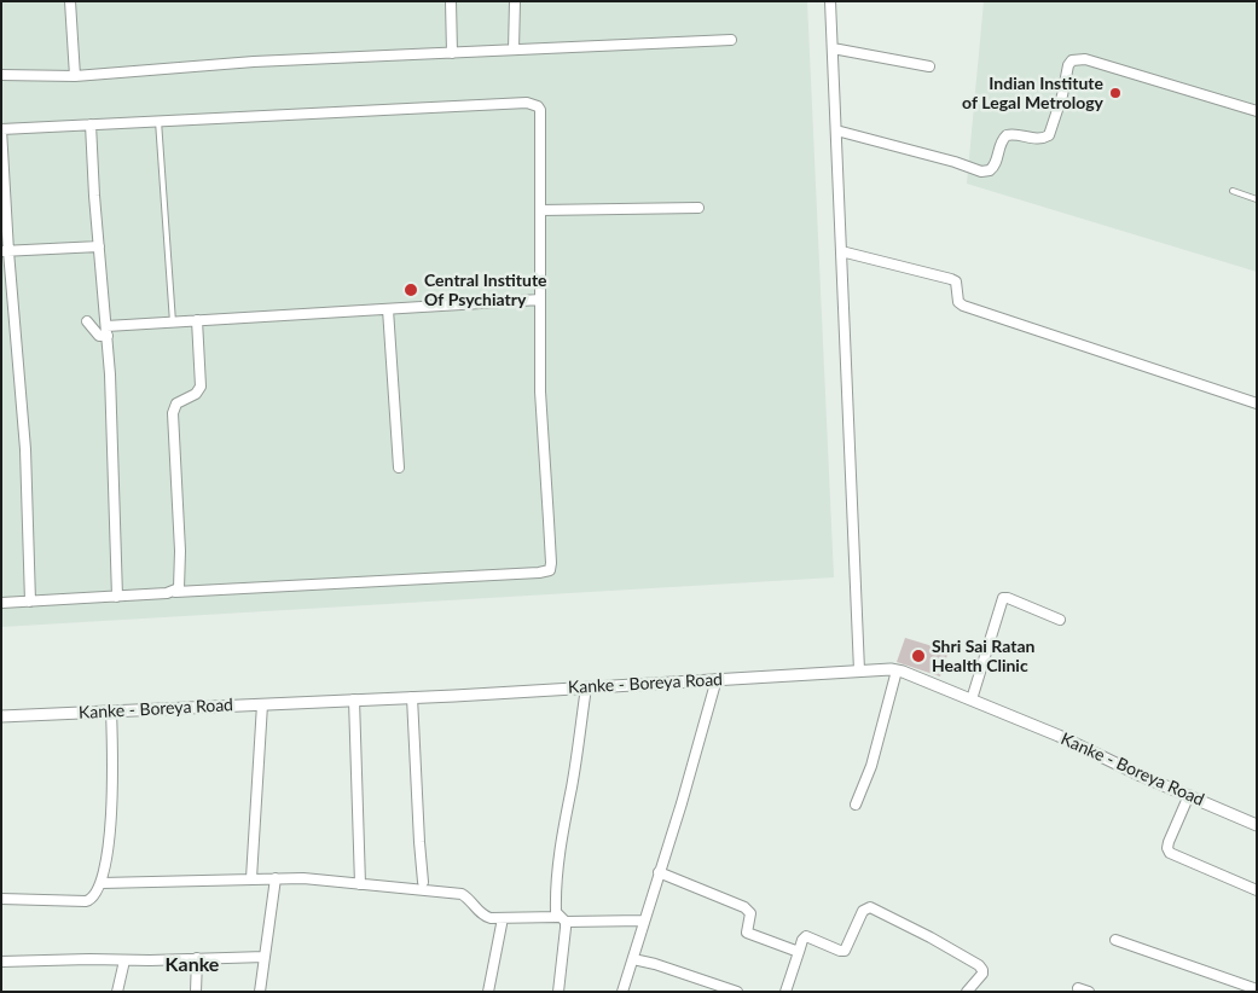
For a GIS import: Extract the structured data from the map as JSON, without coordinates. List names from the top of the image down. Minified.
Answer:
{"streets":{"street":["Kanke - Boreya Road"]},"districts":["Kanke"],"places":["Indian Institute of Legal Metrology","Central Institute Of Psychiatry","Shri Sai Ratan Health Clinic"]}
